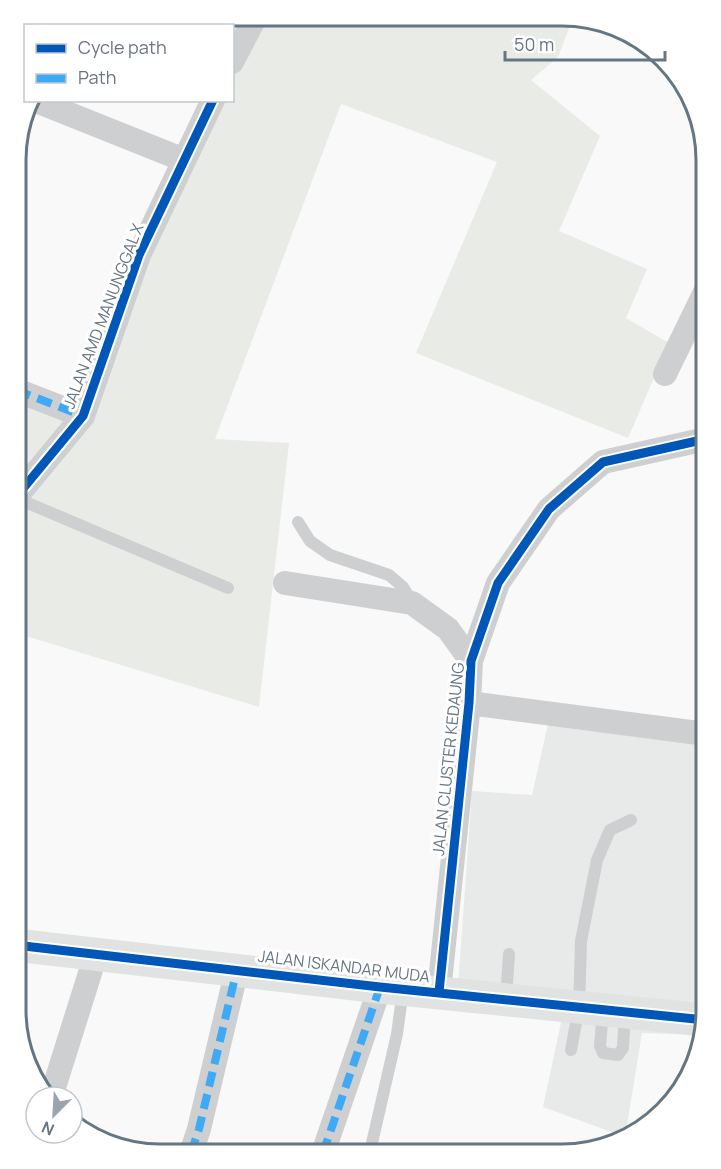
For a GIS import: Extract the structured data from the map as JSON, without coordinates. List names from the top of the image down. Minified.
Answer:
{"streets":{"street":["JALAN AMD MANUNGGAL X","JALAN CLUSTER KEDAUNG","JALAN ISKANDAR MUDA"]},"crossings":[["JALAN CLUSTER KEDAUNG","JALAN ISKANDAR MUDA"]],"legend":["Cycle path","Path"],"scale_bar":"50 m","north":"bottom left"}
